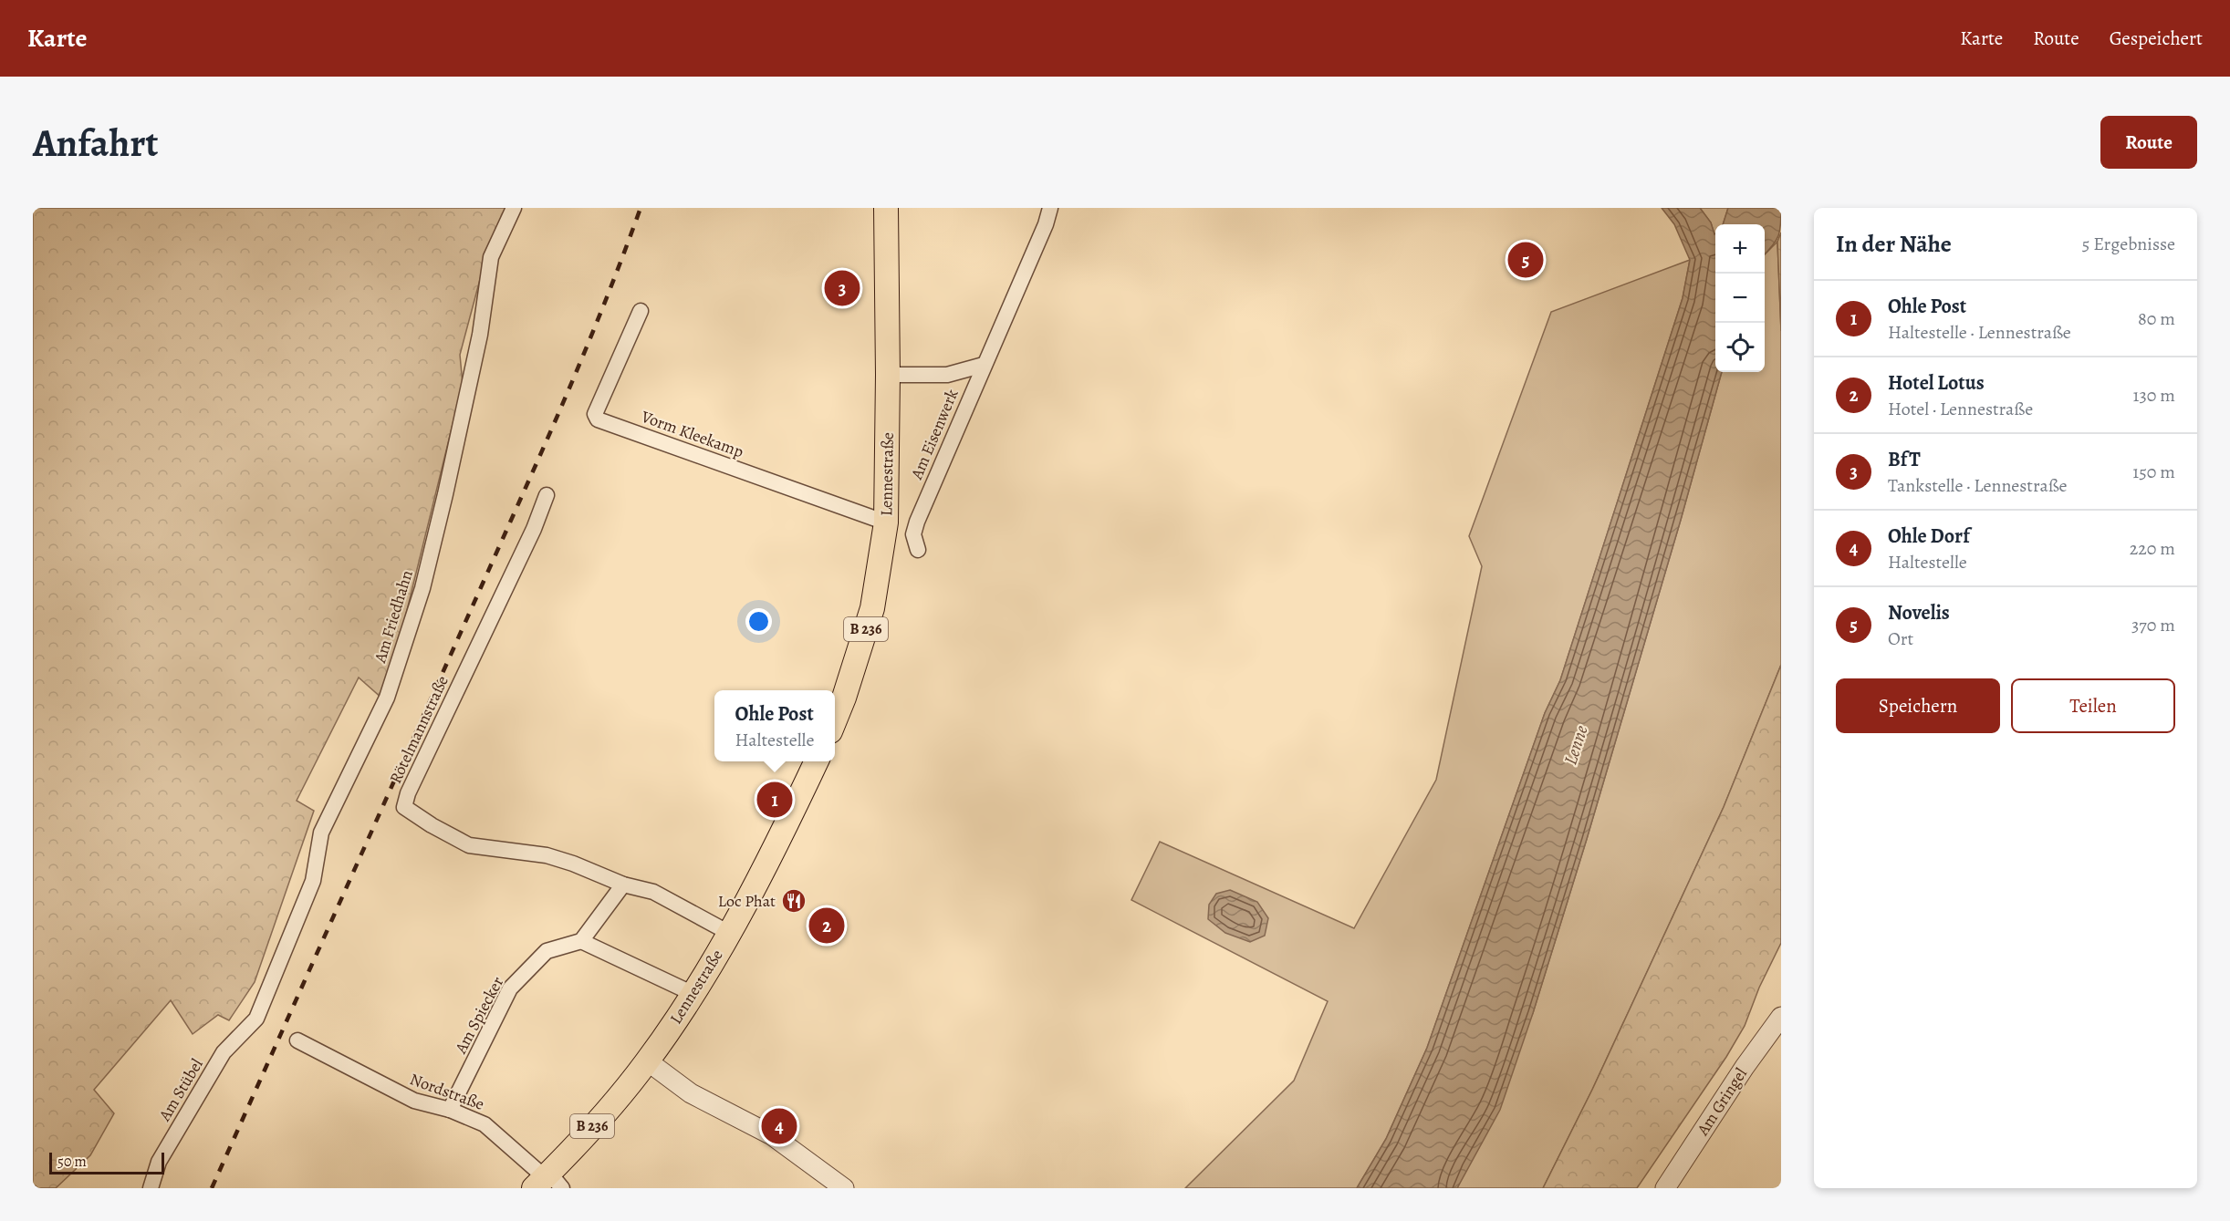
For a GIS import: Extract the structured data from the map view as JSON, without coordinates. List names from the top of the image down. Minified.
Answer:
{"streets":{"main road":["Lennestraße","B 236"],"street":["Vorm Kleekamp","Am Eisenwerk","Am Friedhahn","Rötelmannstraße","Am Spiecker","Am Stübel","Nordstraße","Am Gringel"]},"crossings":[["Vorm Kleekamp","Lennestraße"],["Am Eisenwerk","Lennestraße"],["Lennestraße","Rötelmannstraße"],["Lennestraße","Nordstraße"],["Am Friedhahn","Am Stübel"],["Am Spiecker","Nordstraße"]],"water":["Lenne"],"places":{"restaurant":["Loc Phat"]},"scale_bar":"50 m","page":{"header":"Karte","nav":["Karte","Route","Gespeichert"],"buttons":["Route",["Speichern","Teilen"]],"title":"Anfahrt","heading":["In der Nähe","5 Ergebnisse"],"map_buttons":["+","−"],"pins":["5","3","1","2","4"],"list":[{"mark":"1","name":"Ohle Post","note":"Haltestelle · Lennestraße","value":"80 m"},{"mark":"2","name":"Hotel Lotus","note":"Hotel · Lennestraße","value":"130 m"},{"mark":"3","name":"BfT","note":"Tankstelle · Lennestraße","value":"150 m"},{"mark":"4","name":"Ohle Dorf","note":"Haltestelle","value":"220 m"},{"mark":"5","name":"Novelis","note":"Ort","value":"370 m"}],"popup":["Ohle Post","Haltestelle"],"scale":"50 m"}}
